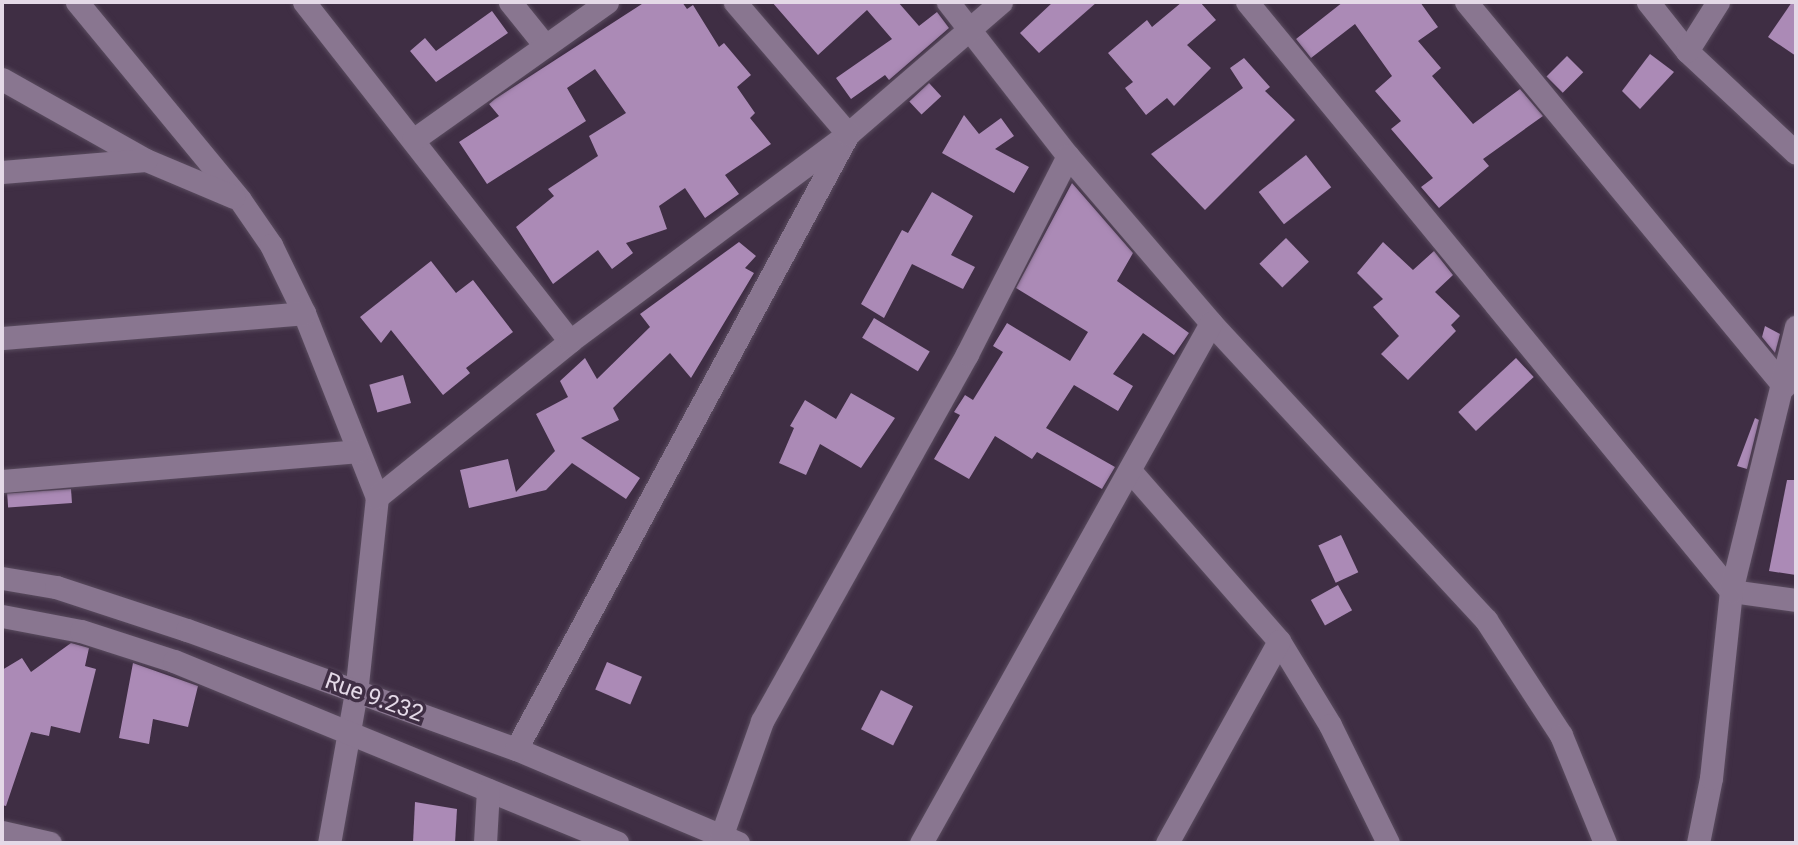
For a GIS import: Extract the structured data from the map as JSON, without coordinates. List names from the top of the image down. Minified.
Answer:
{"streets":{"street":["Rue 9.232"]}}
